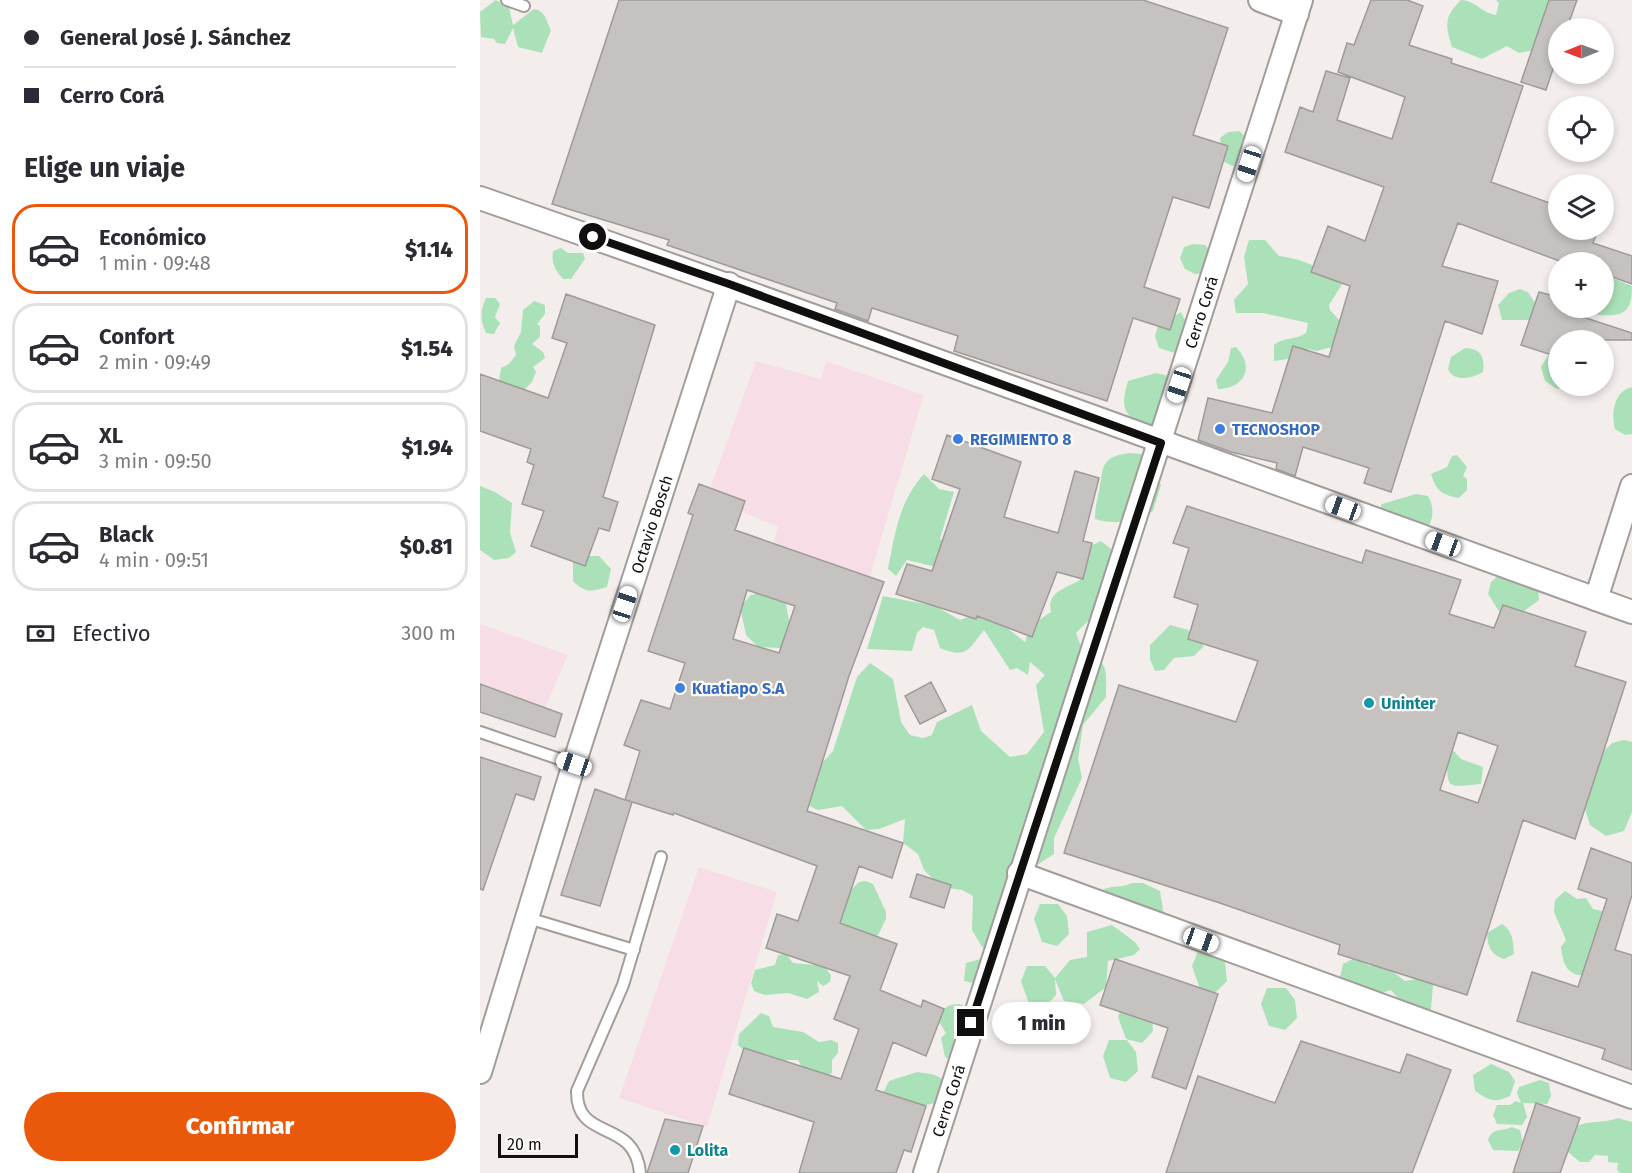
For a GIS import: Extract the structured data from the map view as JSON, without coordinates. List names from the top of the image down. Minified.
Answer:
{"streets":{"street":["Cerro Corá","Octavio Bosch"]},"places":["TECNOSHOP","REGIMIENTO 8","Kuatiapo S.A","Uninter","Lolita"],"scale_bar":"20 m","north":"left","page":{"banner":["General José J. Sánchez","Cerro Corá"],"map_buttons":["+","−"],"heading":"Elige un viaje","list":[{"name":"Económico","note":"1 min · 09:48","value":"$1.14"},{"name":"Confort","note":"2 min · 09:49","value":"$1.54"},{"name":"XL","note":"3 min · 09:50","value":"$1.94"},{"name":"Black","note":"4 min · 09:51","value":"$0.81"}],"pay":["Efectivo","300 m"],"bubble":"1 min","buttons":"Confirmar","scale":"20 m"}}
